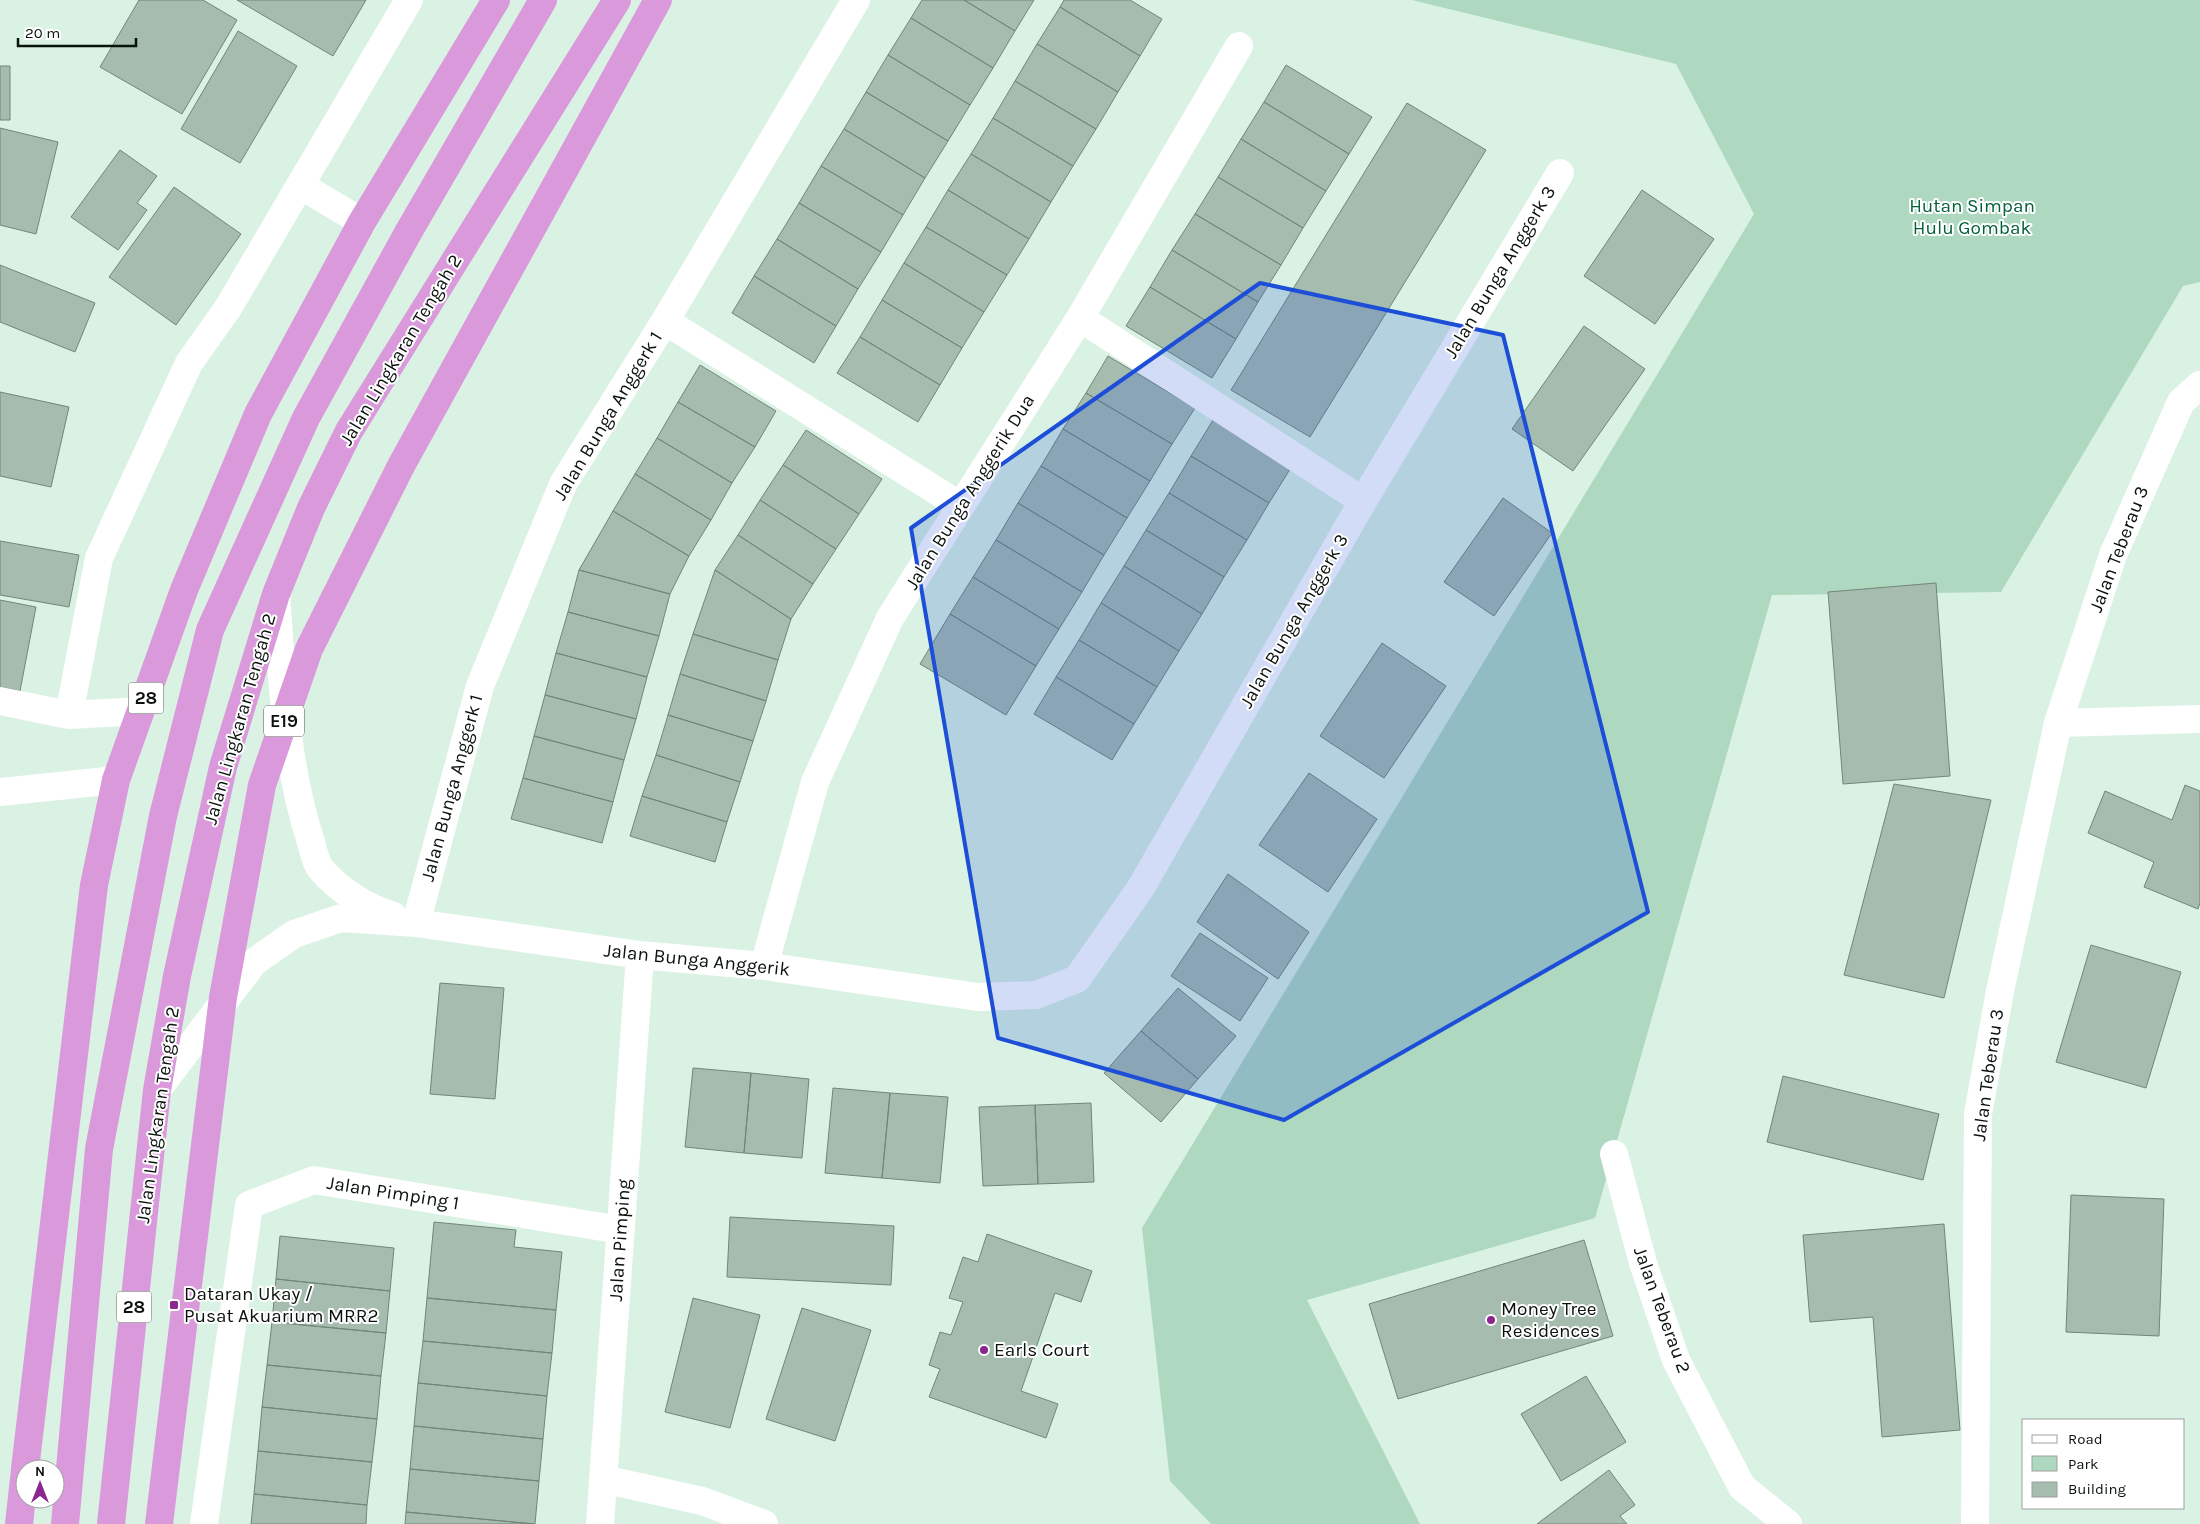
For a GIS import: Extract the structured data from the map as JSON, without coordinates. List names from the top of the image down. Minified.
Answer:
{"streets":{"highway":["Jalan Lingkaran Tengah 2","28","E19"],"street":["Jalan Bunga Anggerk 3","Jalan Bunga Anggerk 1","Jalan Bunga Anggerik Dua","Jalan Teberau 3","Jalan Bunga Anggerik","Jalan Pimping 1","Jalan Pimping","Jalan Teberau 2"]},"crossings":[["Jalan Bunga Anggerk 3","Jalan Bunga Anggerik"],["Jalan Lingkaran Tengah 2","Jalan Bunga Anggerik"],["Jalan Bunga Anggerk 1","Jalan Bunga Anggerik"],["Jalan Bunga Anggerik Dua","Jalan Bunga Anggerik"],["Jalan Bunga Anggerik","Jalan Pimping"],["Jalan Pimping 1","Jalan Pimping"]],"parks":["Hutan Simpan Hulu Gombak"],"places":{"transit":["Dataran Ukay / Pusat Akuarium MRR2"],"other":["Money Tree Residences","Earls Court"]},"legend":["Road","Park","Building"],"scale_bar":"20 m","north":"top"}
